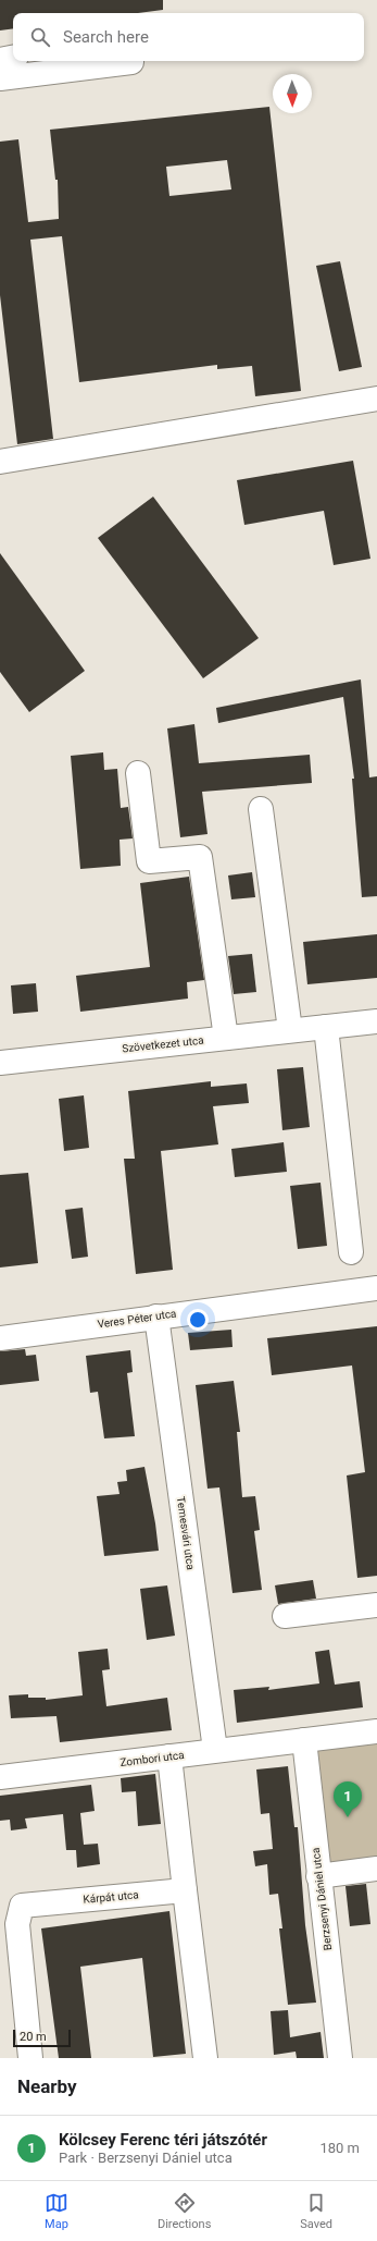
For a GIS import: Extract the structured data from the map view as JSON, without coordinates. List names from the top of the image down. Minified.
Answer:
{"streets":{"street":["Szövetkezet utca","Veres Péter utca","Temesvári utca","Zombori utca","Kárpát utca","Berzsenyi Dániel utca"]},"crossings":[["Veres Péter utca","Temesvári utca"],["Temesvári utca","Zombori utca"],["Zombori utca","Berzsenyi Dániel utca"]],"scale_bar":"20 m","north":"bottom","page":{"search":"Search here","pins":"1","scale":"20 m","heading":"Nearby","list":[{"mark":"1","name":"Kölcsey Ferenc téri játszótér","note":"Park · Berzsenyi Dániel utca","value":"180 m"}],"nav":["Map","Directions","Saved"]}}
